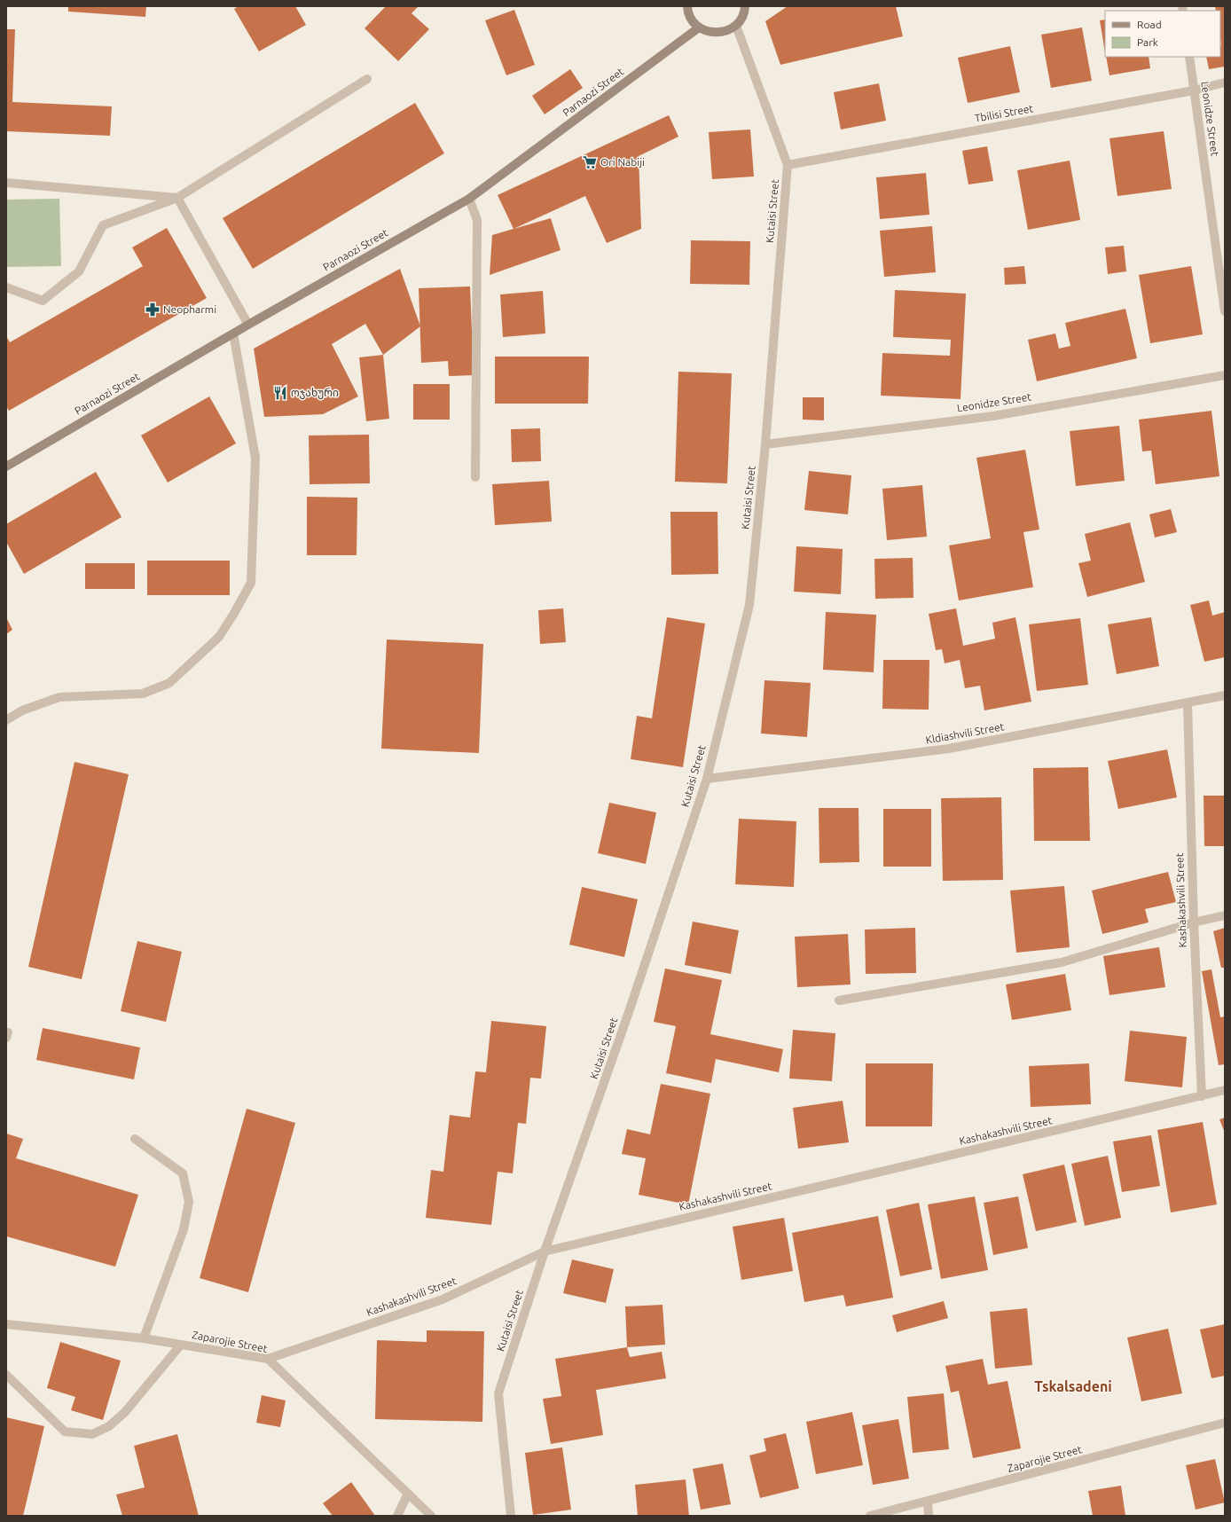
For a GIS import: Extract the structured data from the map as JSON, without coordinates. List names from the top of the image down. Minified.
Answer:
{"streets":{"street":["Parnaozi Street","Tbilisi Street","Leonidze Street","Kutaisi Street","Kldiashvili Street","Kashakashvili Street","Zaparojie Street"]},"crossings":[["Tbilisi Street","Leonidze Street"],["Tbilisi Street","Kutaisi Street"],["Leonidze Street","Kutaisi Street"],["Kutaisi Street","Kldiashvili Street"],["Kutaisi Street","Kashakashvili Street"],["Kldiashvili Street","Kashakashvili Street"],["Kashakashvili Street","Zaparojie Street"]],"districts":["Tskalsadeni"],"places":{"supermarket":["Ori Nabiji"],"pharmacy":["Neopharmi"],"restaurant":["ოჯახური"]},"legend":["Road","Park"]}
